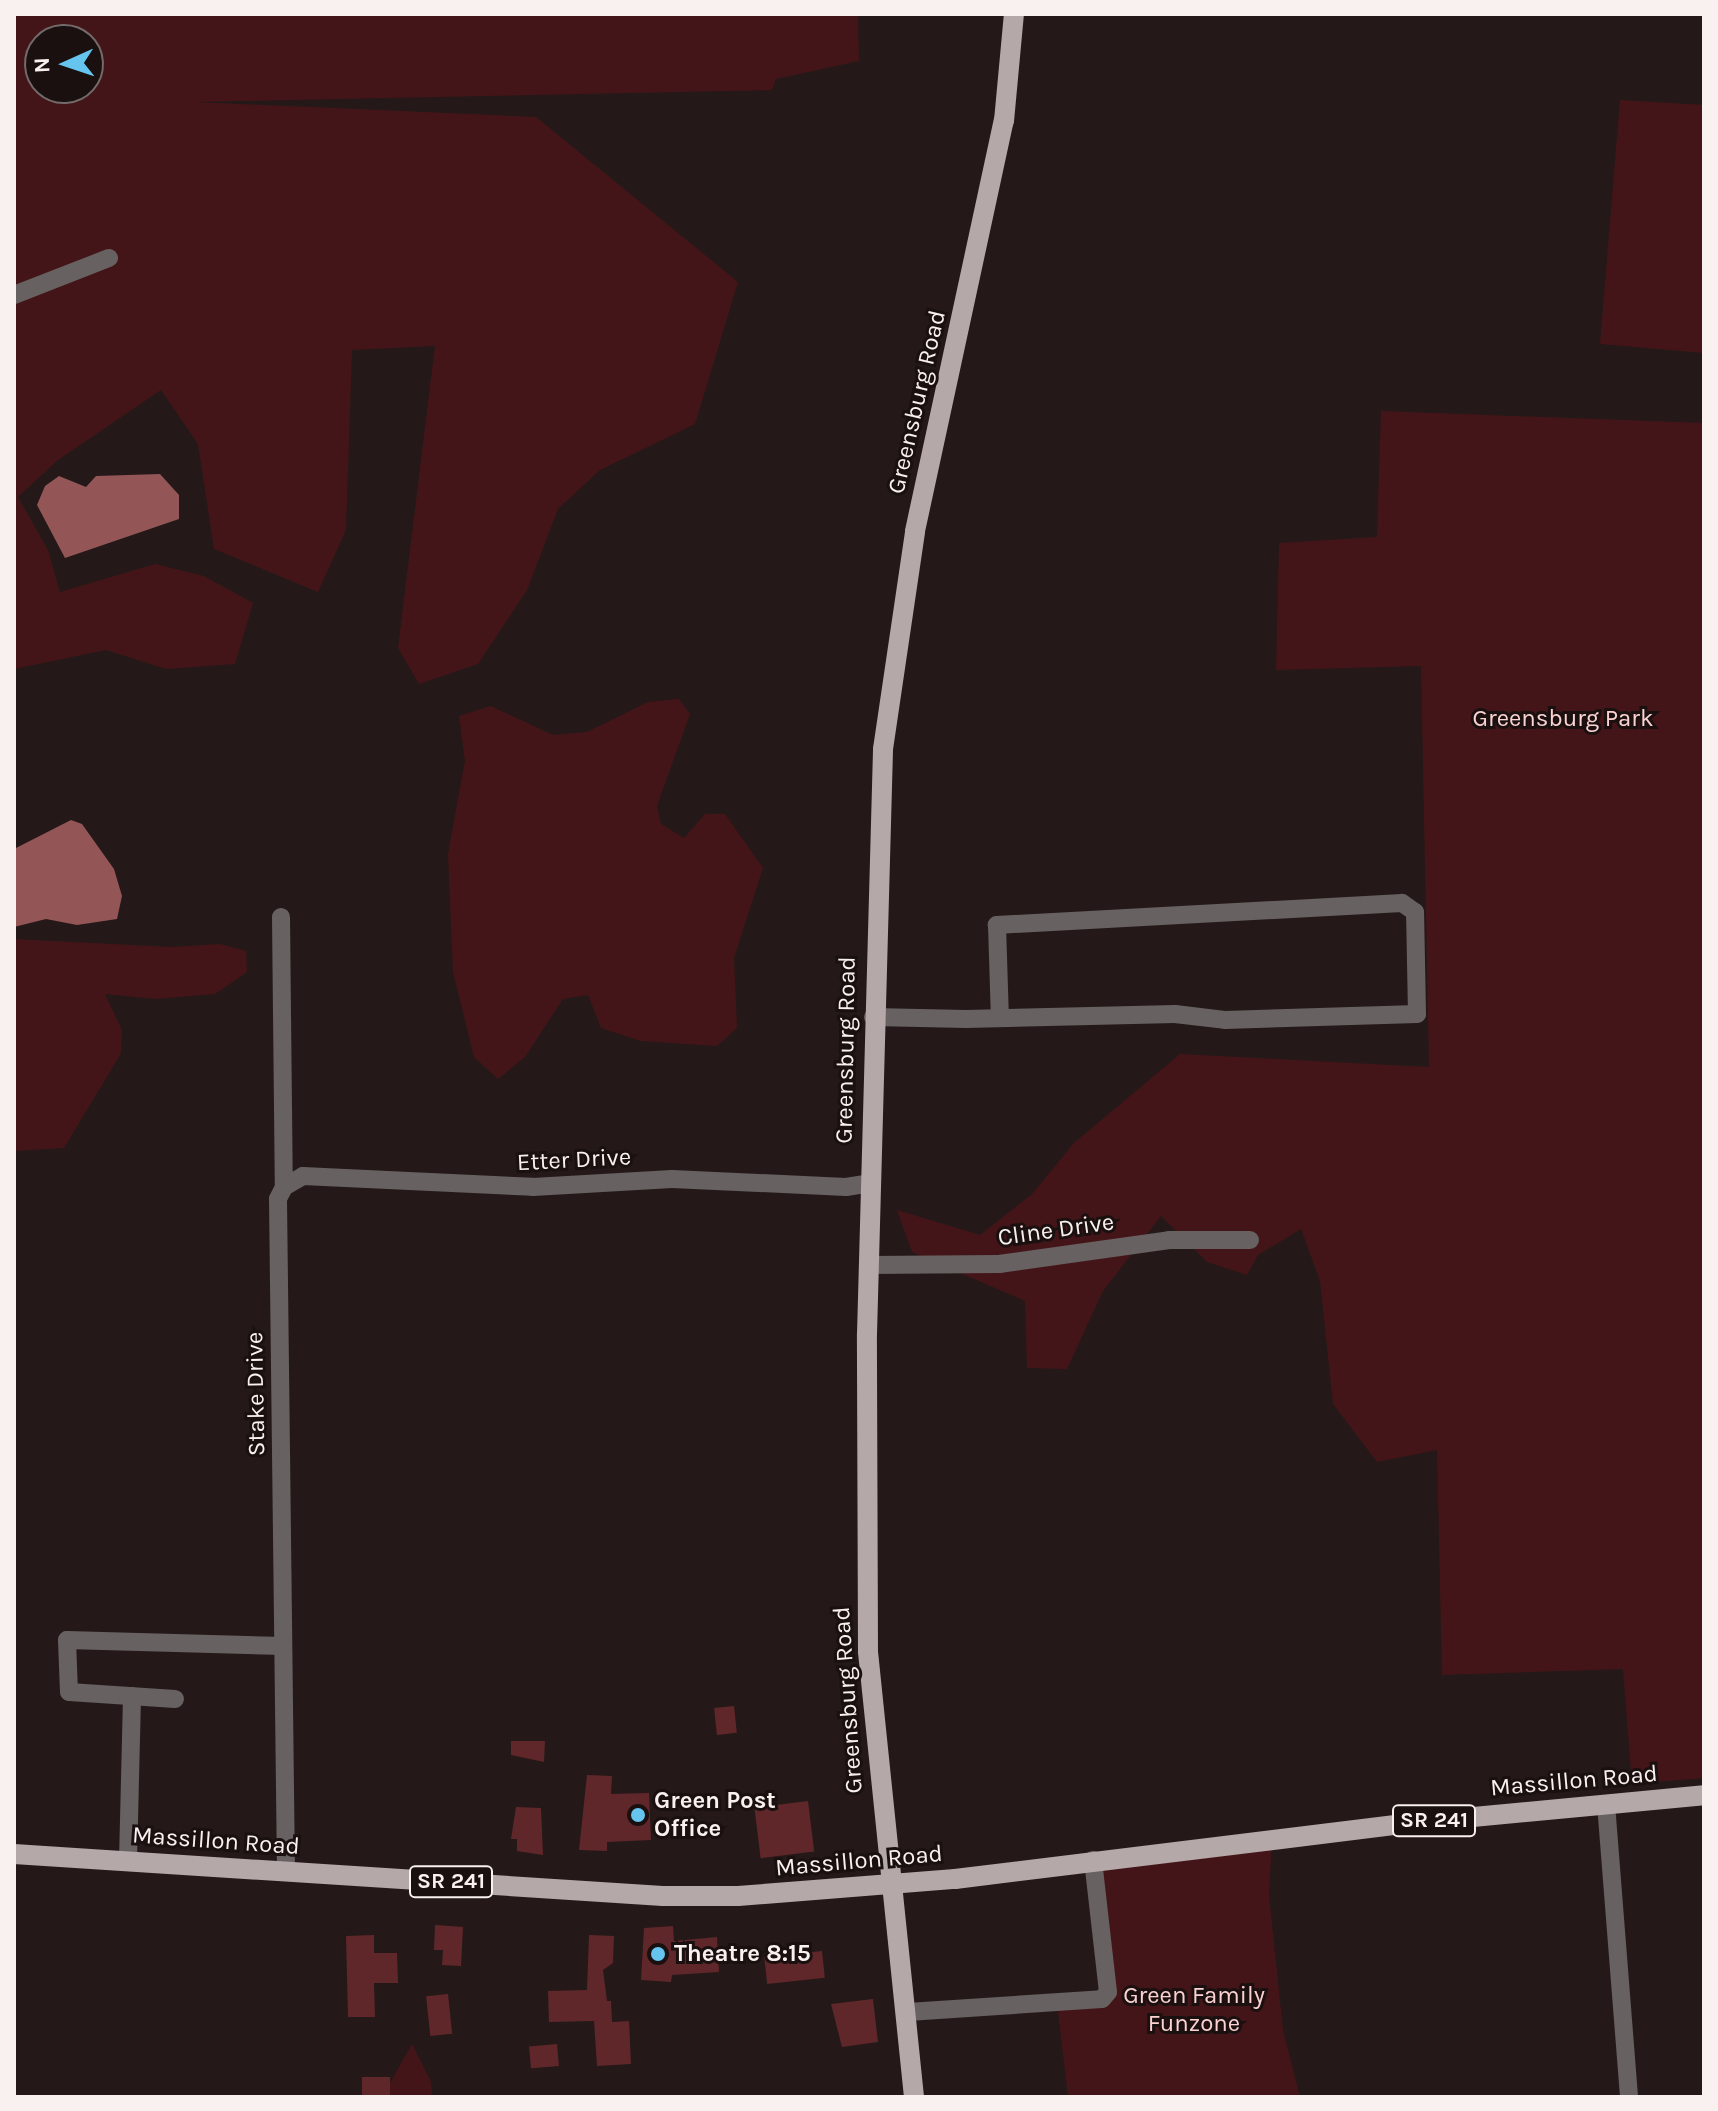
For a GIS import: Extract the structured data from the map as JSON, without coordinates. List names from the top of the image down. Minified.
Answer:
{"streets":{"main road":["Greensburg Road","Massillon Road","SR 241"],"street":["Etter Drive","Cline Drive","Stake Drive"]},"crossings":[["Greensburg Road","Etter Drive"],["Greensburg Road","Cline Drive"],["Greensburg Road","Massillon Road"],["Etter Drive","Stake Drive"],["Stake Drive","Massillon Road"]],"parks":["Greensburg Park","Green Family Funzone"],"places":["Green Post Office","Theatre 8:15"],"north":"left"}
